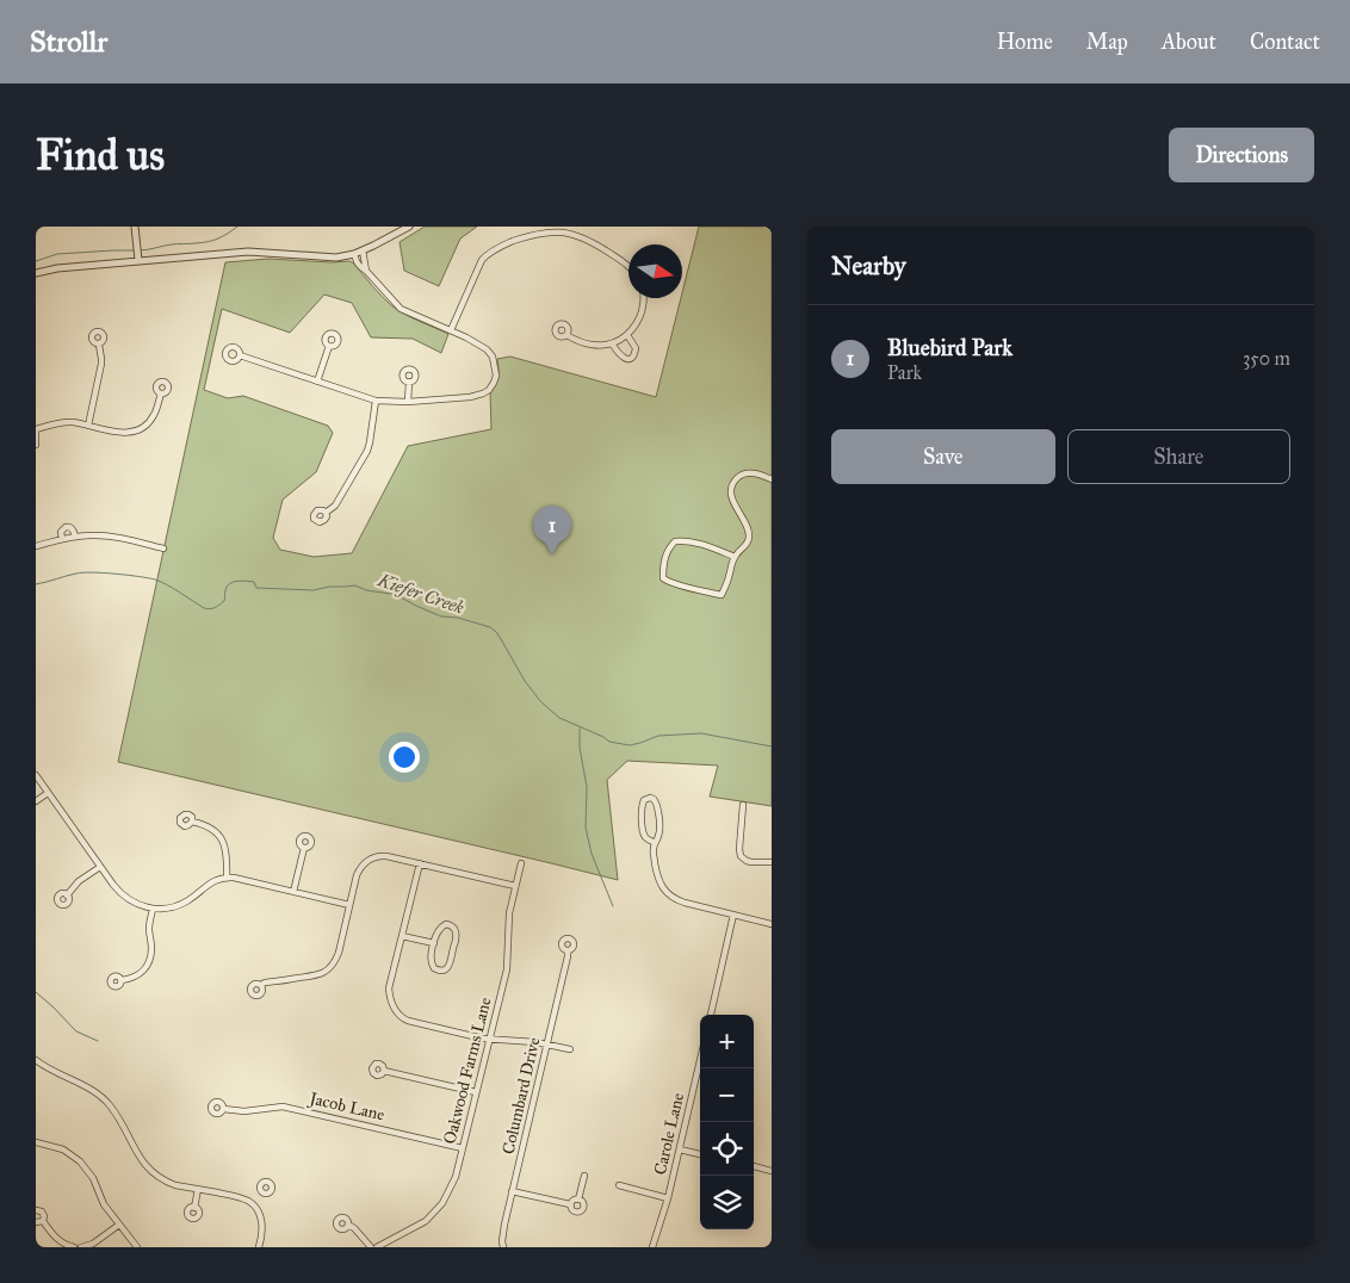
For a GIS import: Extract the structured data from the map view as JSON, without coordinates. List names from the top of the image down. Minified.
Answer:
{"streets":{"street":["Oakwood Farms Lane","Columbard Drive","Jacob Lane","Carole Lane"]},"crossings":[["Oakwood Farms Lane","Jacob Lane"]],"water":["Kiefer Creek"],"north":"right","page":{"header":"Strollr","nav":["Home","Map","About","Contact"],"buttons":["Directions",["Save","Share"]],"title":"Find us","heading":"Nearby","list":[{"mark":"1","name":"Bluebird Park","note":"Park","value":"350 m"}],"pins":"1","map_buttons":["+","−"]}}
